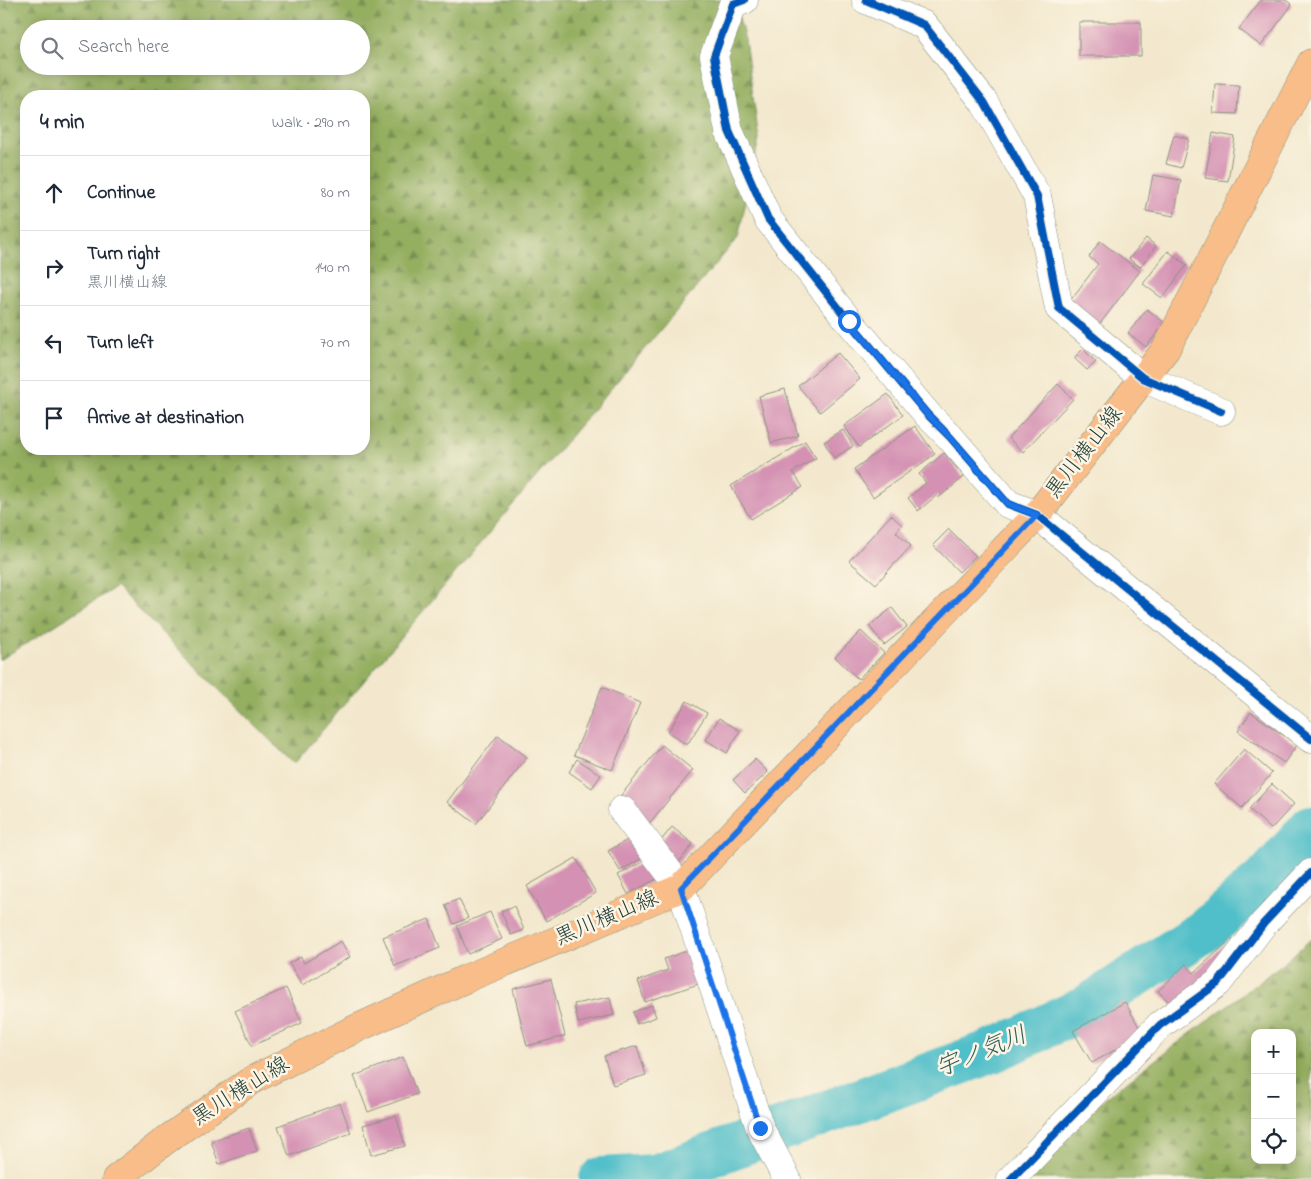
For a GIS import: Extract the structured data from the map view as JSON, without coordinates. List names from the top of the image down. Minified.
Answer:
{"streets":{"main road":["黒川横山線"]},"water":["宇ノ気川"],"page":{"search":"Search here","heading":["4 min","Walk · 290 m"],"list":[["Continue","80 m"],["Turn right","黒川横山線","140 m"],["Turn left","70 m"],"Arrive at destination"],"map_buttons":["+","−"]}}
